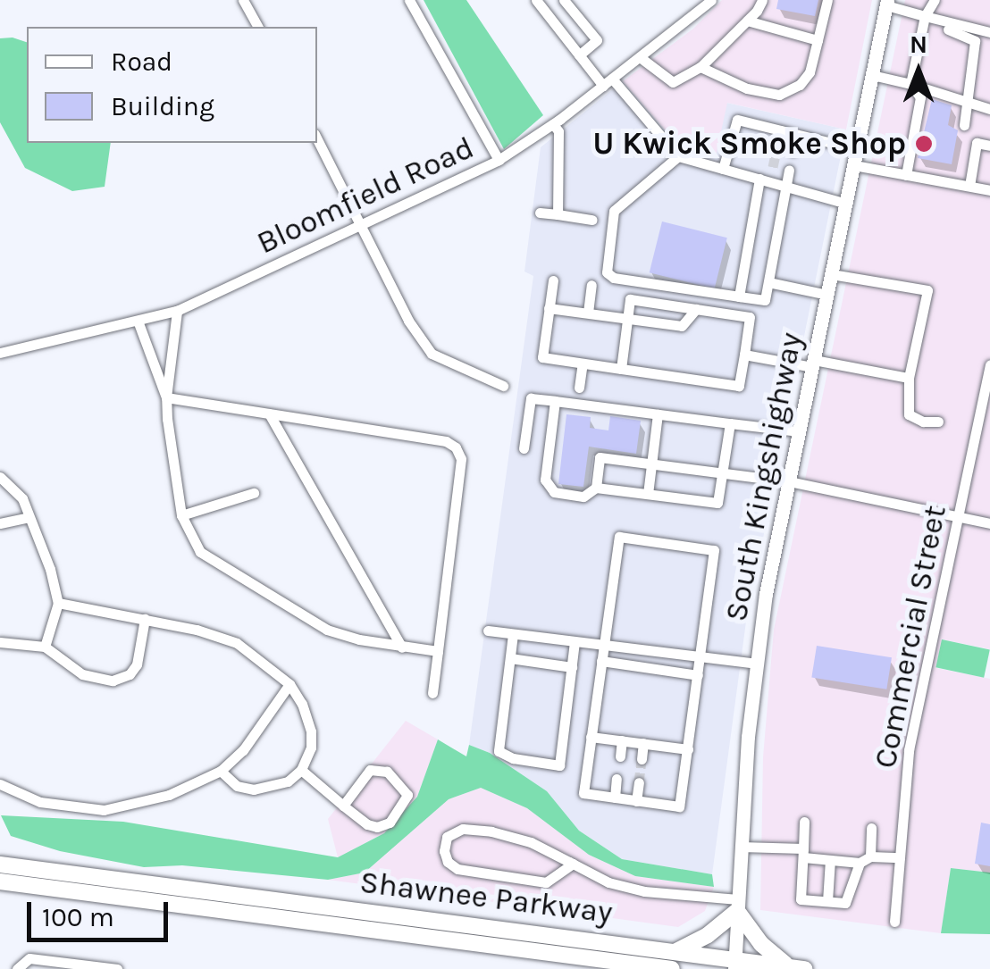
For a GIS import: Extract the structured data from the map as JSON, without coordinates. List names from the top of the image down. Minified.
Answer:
{"streets":{"highway":["Shawnee Parkway"],"main road":["South Kingshighway"],"street":["Bloomfield Road","Commercial Street"]},"crossings":[["South Kingshighway","Shawnee Parkway"]],"places":["U Kwick Smoke Shop"],"legend":["Road","Building"],"scale_bar":"100 m","north":"top"}
